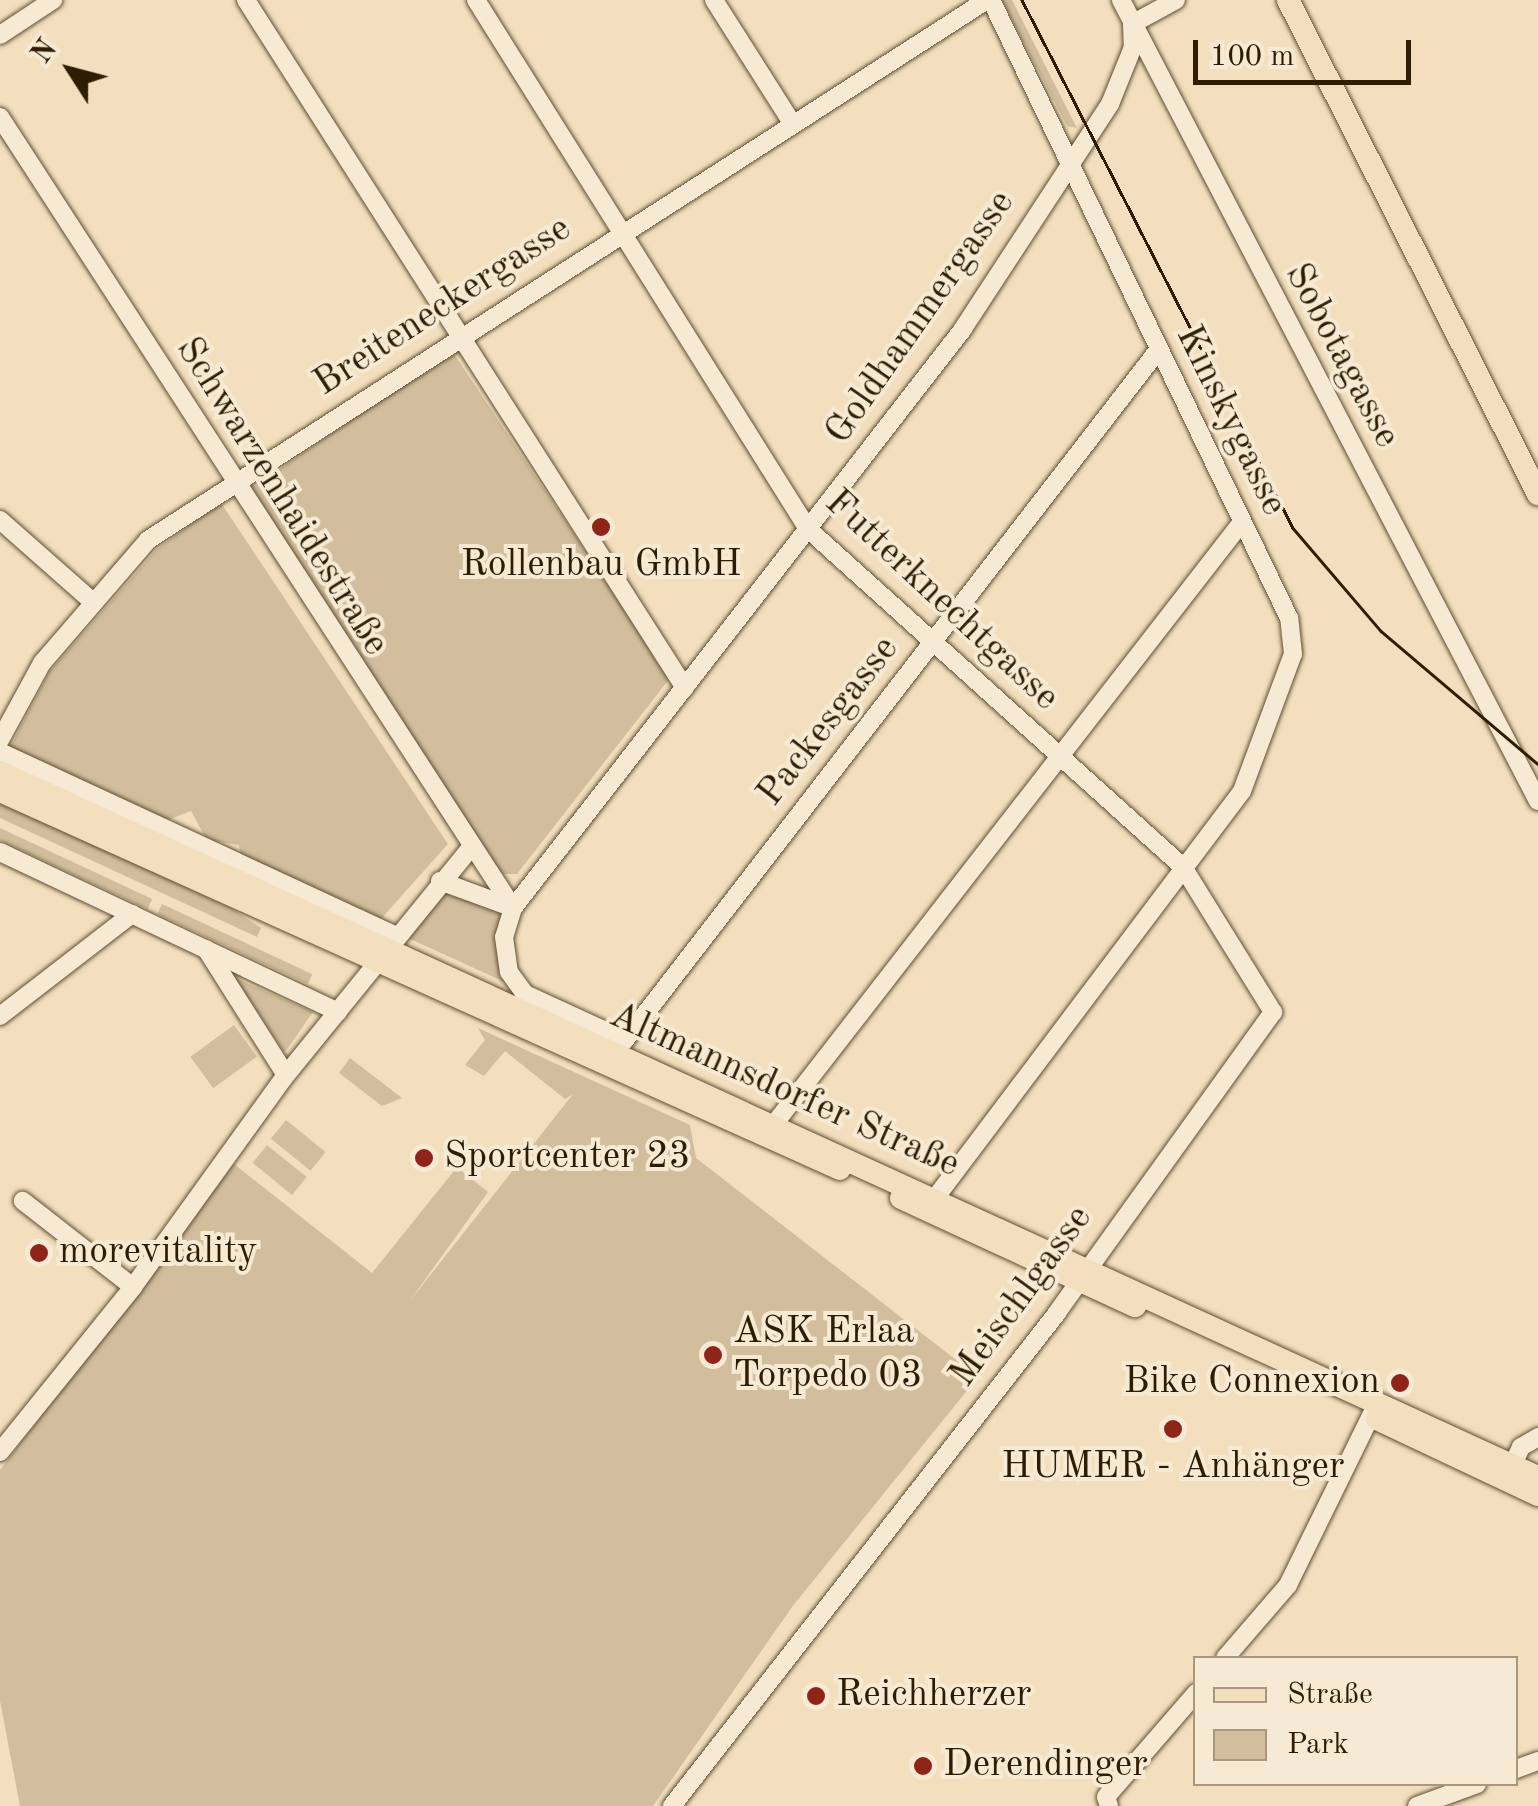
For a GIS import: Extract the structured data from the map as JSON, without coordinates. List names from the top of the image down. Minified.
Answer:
{"streets":{"main road":["Altmannsdorfer Straße"],"street":["Breiteneckergasse","Goldhammergasse","Sobotagasse","Kinskygasse","Schwarzenhaidestraße","Futterknechtgasse","Packesgasse","Meischlgasse"]},"crossings":[["Breiteneckergasse","Kinskygasse"],["Breiteneckergasse","Schwarzenhaidestraße"],["Breiteneckergasse","Futterknechtgasse"],["Goldhammergasse","Sobotagasse"],["Goldhammergasse","Kinskygasse"],["Goldhammergasse","Schwarzenhaidestraße"],["Goldhammergasse","Futterknechtgasse"],["Goldhammergasse","Altmannsdorfer Straße"],["Kinskygasse","Futterknechtgasse"],["Kinskygasse","Packesgasse"],["Kinskygasse","Altmannsdorfer Straße"],["Schwarzenhaidestraße","Altmannsdorfer Straße"],["Futterknechtgasse","Packesgasse"],["Futterknechtgasse","Meischlgasse"],["Packesgasse","Altmannsdorfer Straße"],["Altmannsdorfer Straße","Meischlgasse"]],"places":["Rollenbau GmbH","Sportcenter 23","morevitality","ASK Erlaa Torpedo 03","Bike Connexion","HUMER - Anhänger","Reichherzer","Derendinger"],"legend":["Straße","Park"],"scale_bar":"100 m","north":"top left"}
